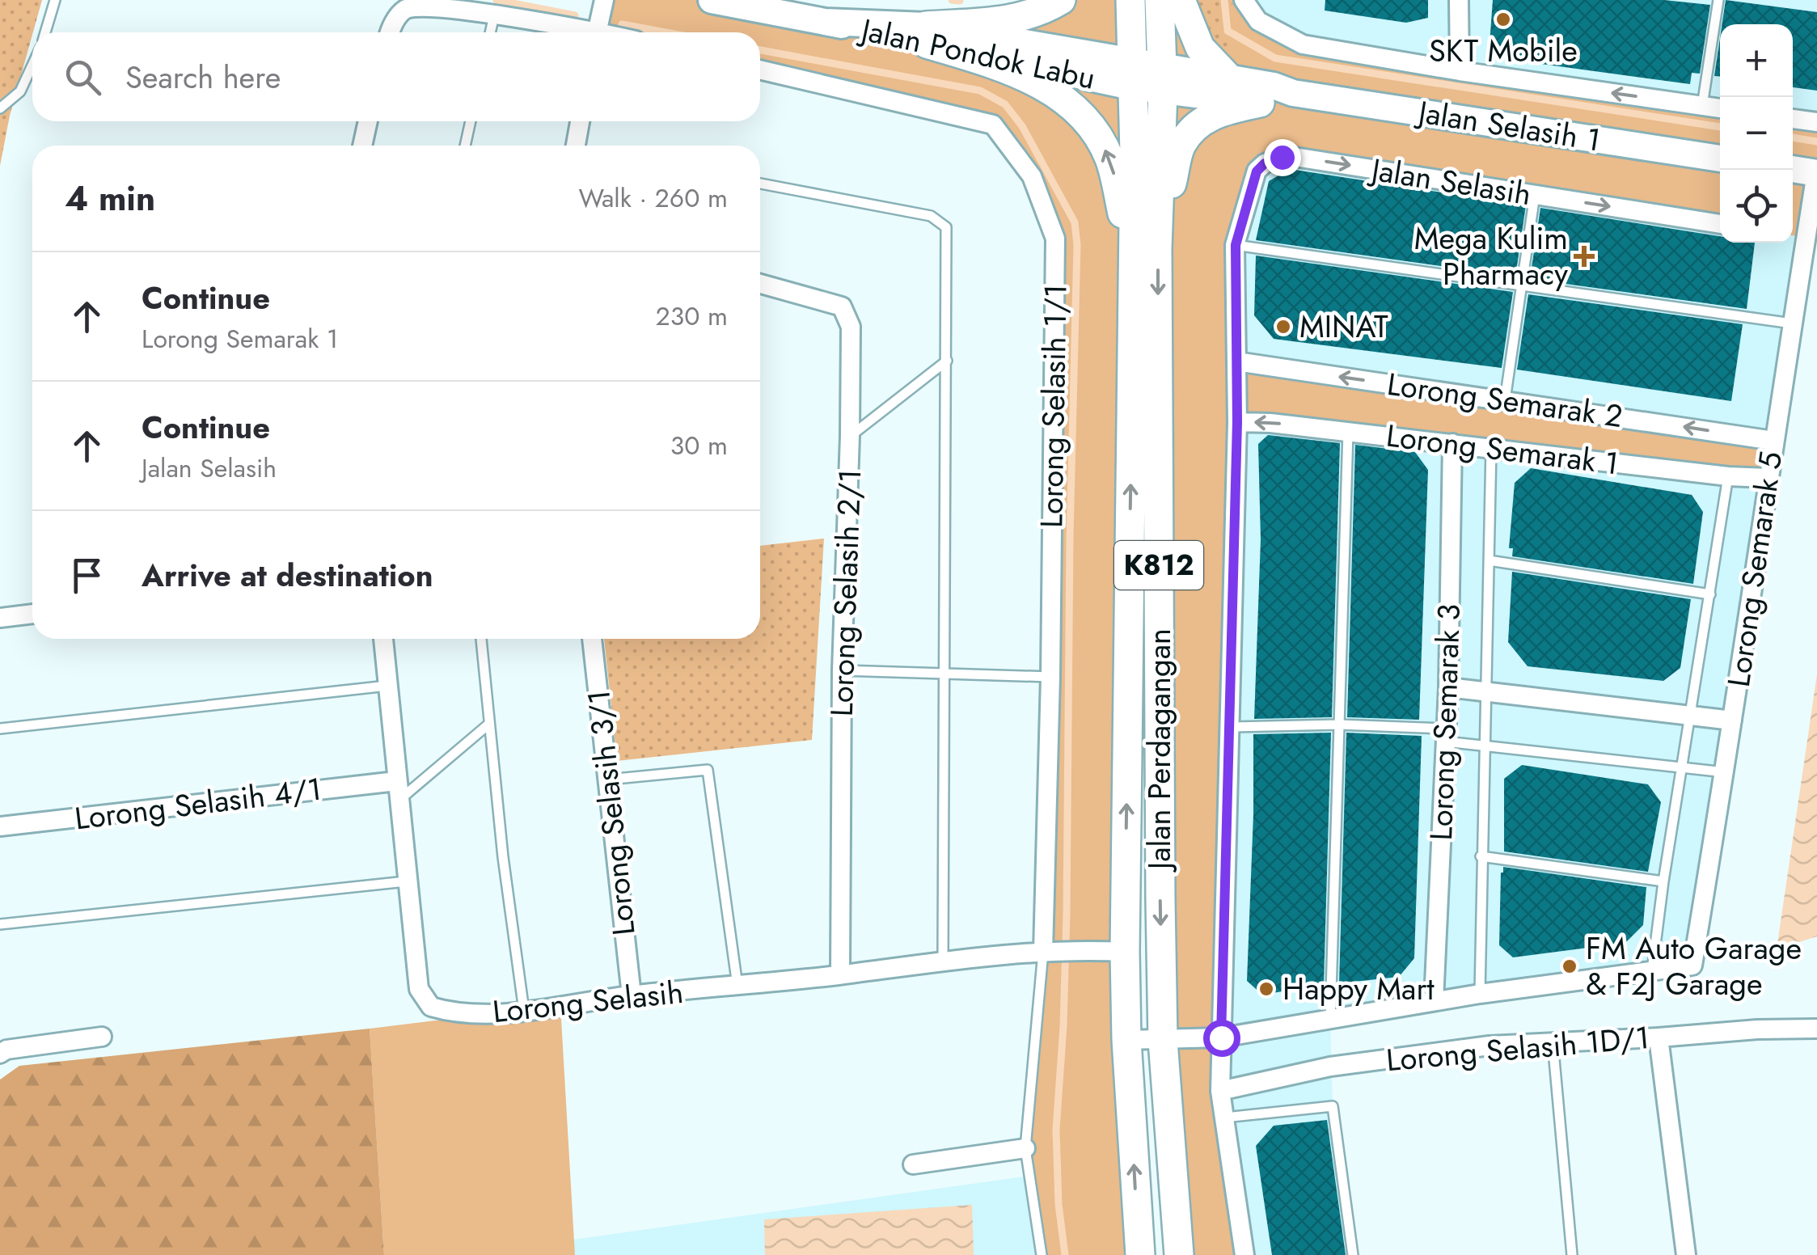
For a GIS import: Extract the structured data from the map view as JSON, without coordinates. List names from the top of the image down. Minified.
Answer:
{"streets":{"main road":["K812","Jalan Perdagangan"],"street":["Jalan Pondok Labu","Jalan Selasih 1","Jalan Selasih","Lorong Semarak 2","Lorong Selasih 1/1","Lorong Semarak 1","Lorong Semarak 5","Lorong Selasih 2/1","Lorong Semarak 3","Lorong Selasih 4/1","Lorong Selasih 3/1","Lorong Selasih","Lorong Selasih 1D/1"]},"crossings":[["Jalan Pondok Labu","Jalan Selasih 1"],["Jalan Pondok Labu","Jalan Perdagangan"],["Jalan Selasih 1","Jalan Perdagangan"],["Lorong Semarak 2","Lorong Semarak 5"],["Lorong Selasih 1/1","Lorong Selasih"],["Lorong Semarak 1","Lorong Semarak 5"],["Lorong Semarak 1","Lorong Semarak 3"],["Lorong Selasih 2/1","Lorong Selasih"],["Jalan Perdagangan","Lorong Selasih"],["Lorong Selasih 4/1","Lorong Selasih"],["Lorong Selasih 3/1","Lorong Selasih"]],"one_way":["Lorong Semarak 2"],"places":{"other":["SKT Mobile","MINAT","FM Auto Garage & F2J Garage","Happy Mart"],"health":["Mega Kulim Pharmacy"]},"page":{"map_buttons":["+","−"],"search":"Search here","heading":["4 min","Walk · 260 m"],"list":[["Continue","Lorong Semarak 1","230 m"],["Continue","Jalan Selasih","30 m"],"Arrive at destination"]}}
